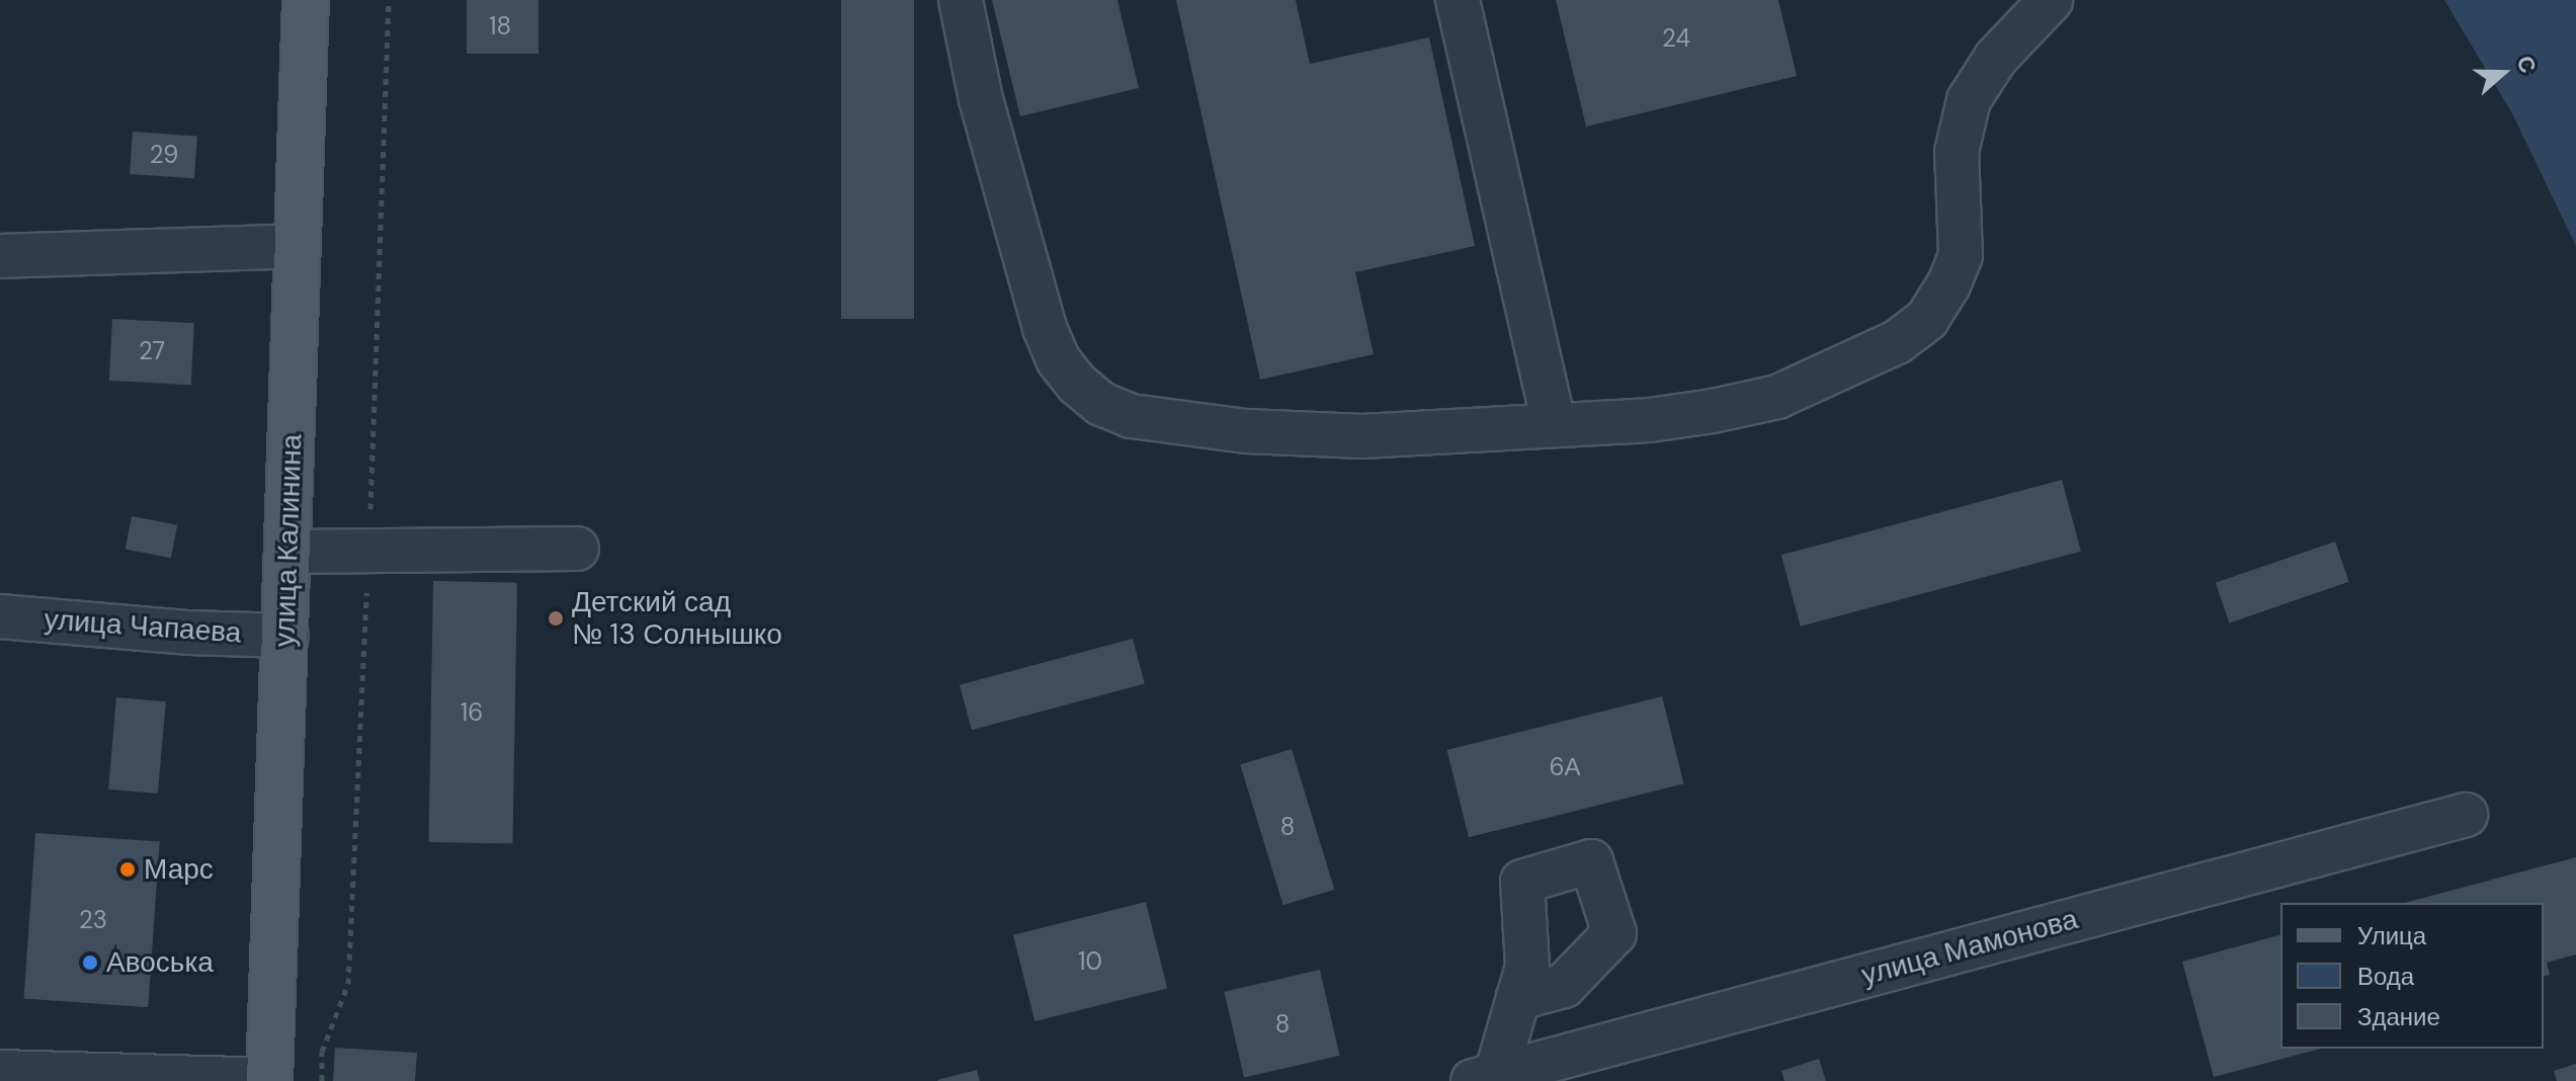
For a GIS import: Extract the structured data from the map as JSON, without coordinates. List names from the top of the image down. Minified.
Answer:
{"streets":{"main road":["улица Калинина"],"street":["улица Чапаева","улица Мамонова"]},"crossings":[["улица Калинина","улица Чапаева"]],"places":["Детский сад № 13 Солнышко","Марс","Авоська"],"house_numbers":["18","24","29","27","16","6А","8","23","10","8"],"legend":["Улица","Вода","Здание"],"north":"right"}
